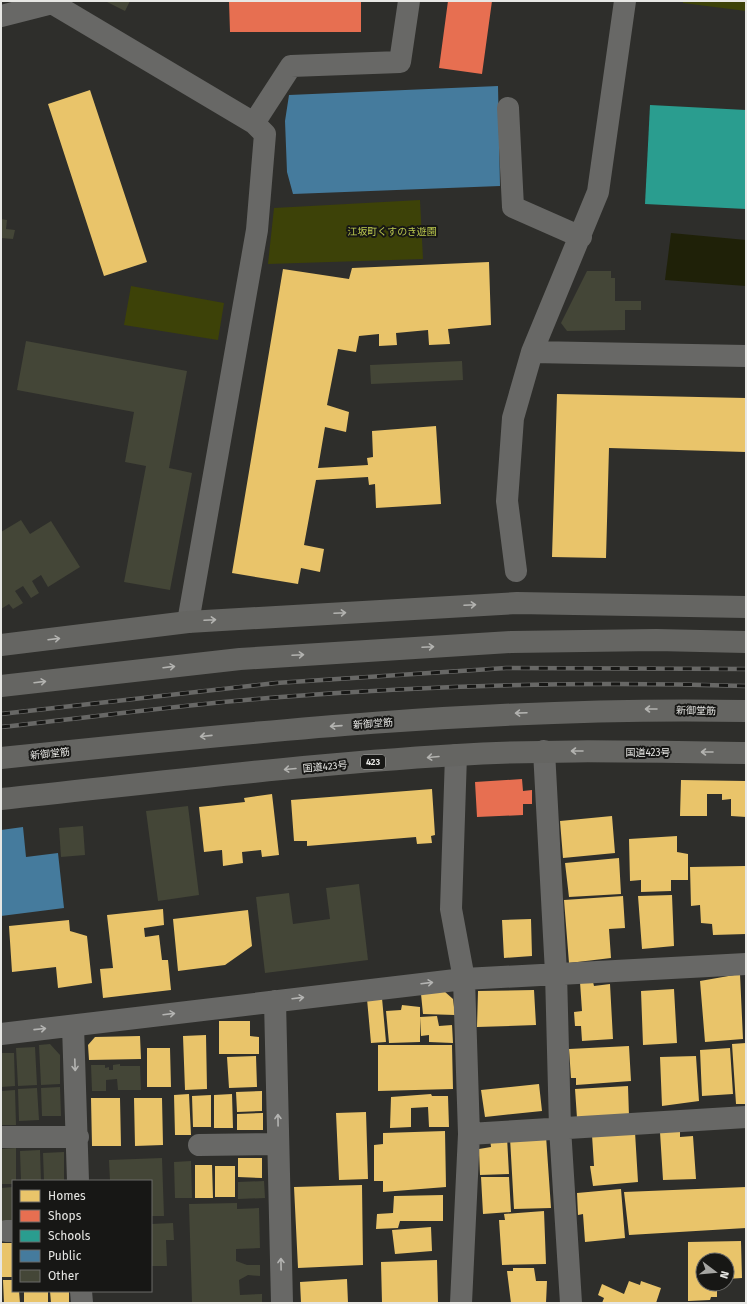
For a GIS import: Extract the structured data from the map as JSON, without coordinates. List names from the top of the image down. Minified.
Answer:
{"streets":{"highway":["新御堂筋","国道423号","423"]},"parks":["江坂町くすのき遊園"],"legend":["Homes","Shops","Schools","Public","Other"],"north":"right"}
